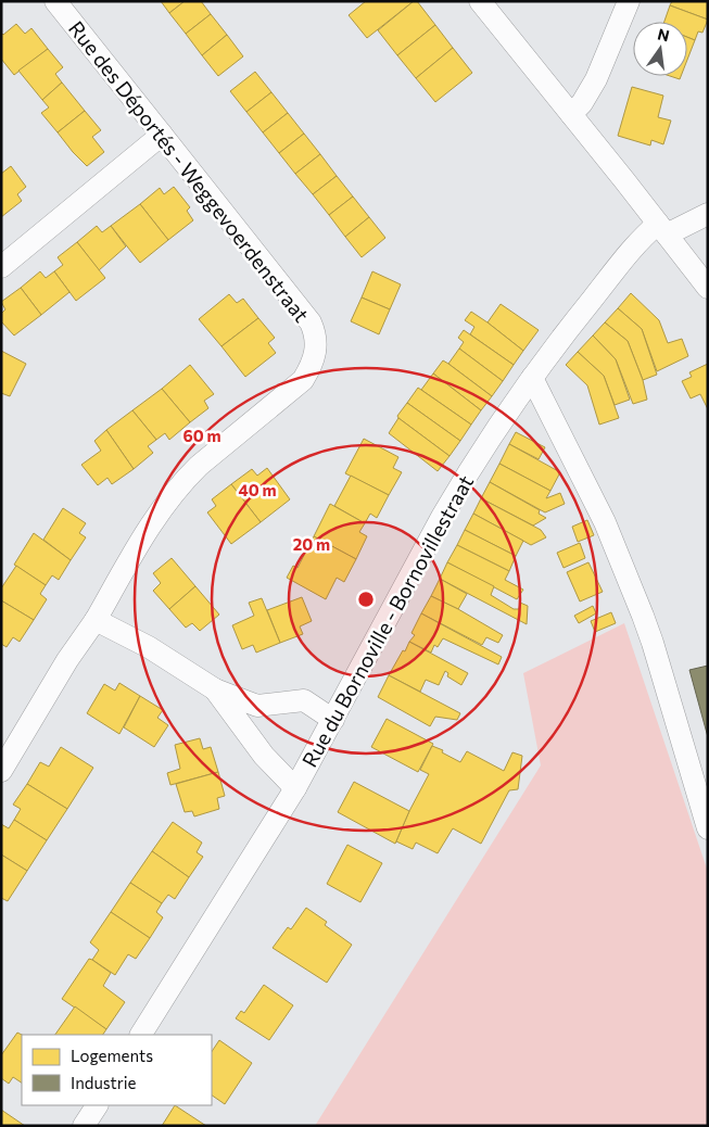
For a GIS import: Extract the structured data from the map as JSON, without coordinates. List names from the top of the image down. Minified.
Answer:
{"streets":{"street":["Rue des Déportés - Weggevoerdenstraat","Rue du Bornoville - Bornovillestraat"]},"legend":["Logements","Industrie"],"north":"top","rings":["60 m","40 m","20 m"]}
